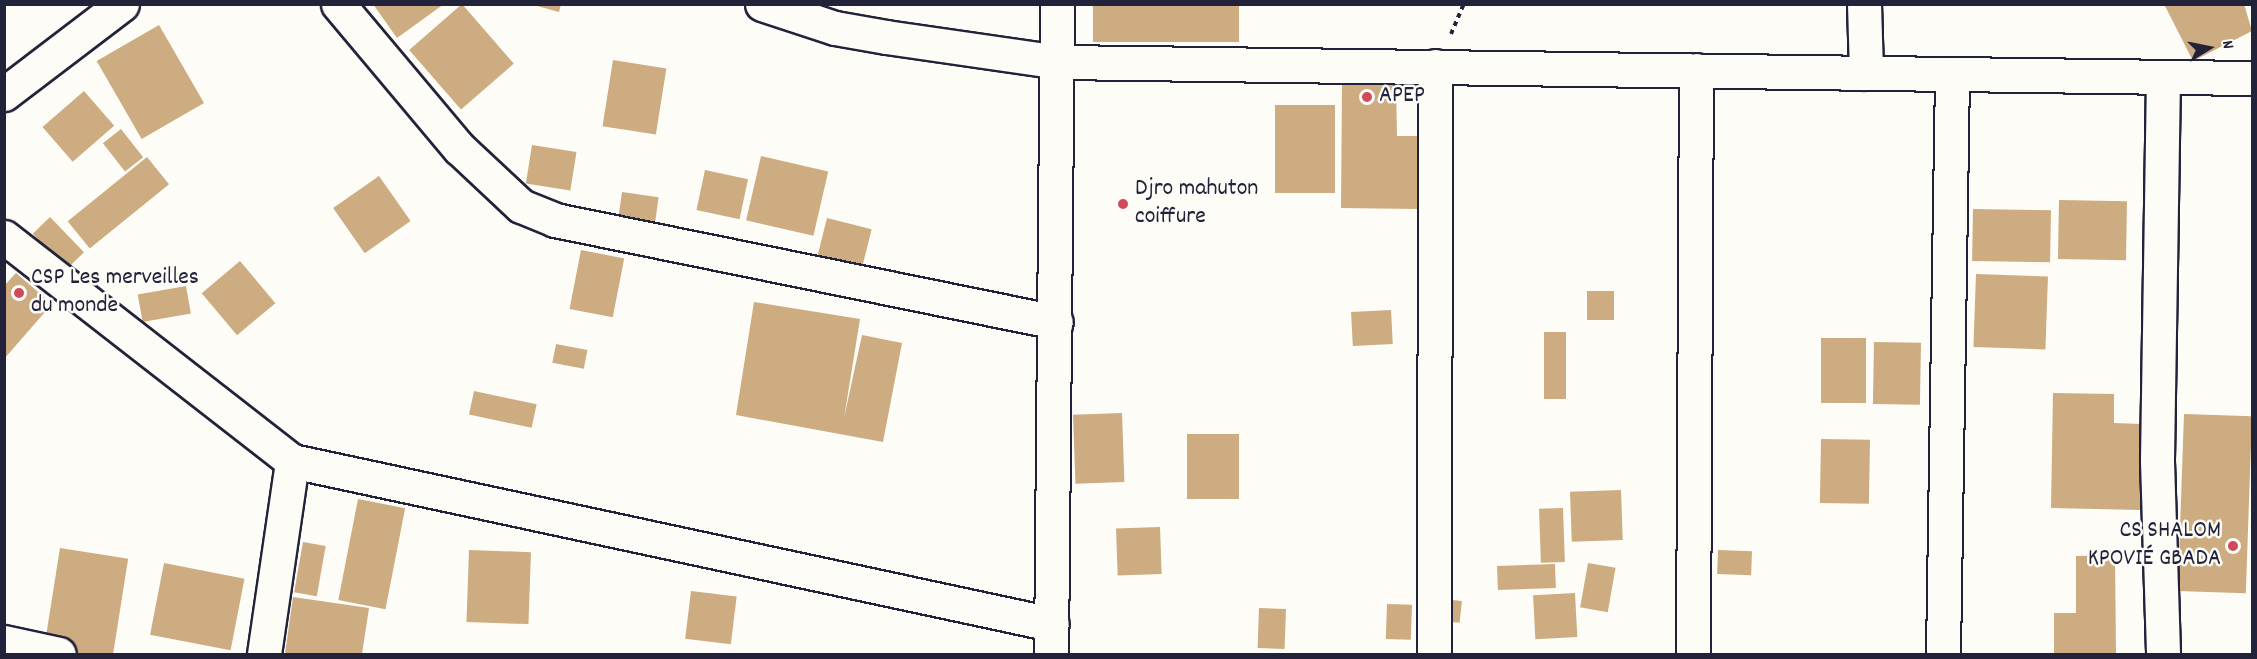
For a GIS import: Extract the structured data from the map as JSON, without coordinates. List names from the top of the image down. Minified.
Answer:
{"places":["APEP","Djro mahuton coiffure","CSP Les merveilles du monde","CS SHALOM KPOVIÉ GBADA"],"north":"right"}
